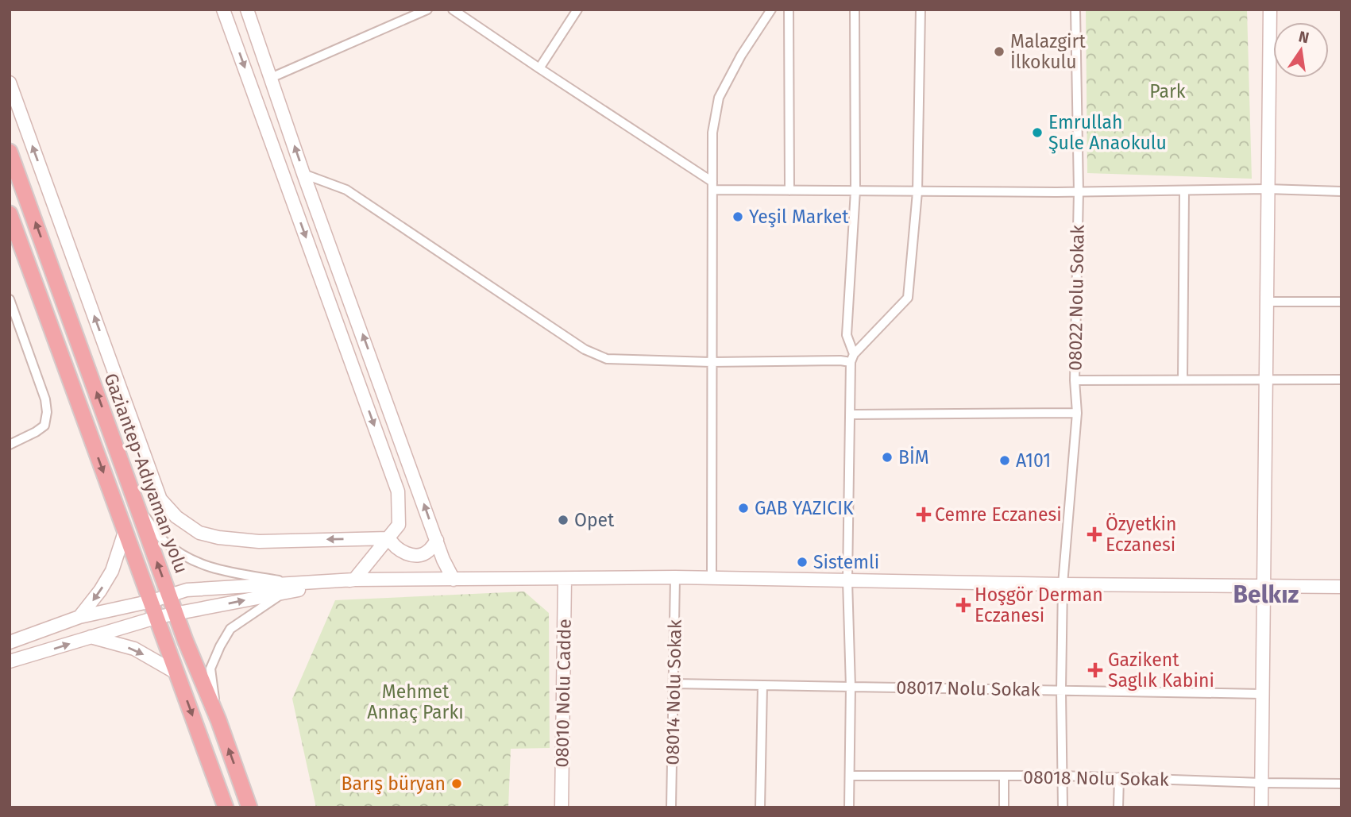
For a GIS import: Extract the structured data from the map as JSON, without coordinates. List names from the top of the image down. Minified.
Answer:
{"streets":{"highway":["Gaziantep-Adıyaman yolu"],"street":["08022 Nolu Sokak","08017 Nolu Sokak","08014 Nolu Sokak","08010 Nolu Cadde","08018 Nolu Sokak"]},"crossings":[["08022 Nolu Sokak","08017 Nolu Sokak"],["08022 Nolu Sokak","08018 Nolu Sokak"],["08017 Nolu Sokak","08014 Nolu Sokak"]],"districts":["Belkız"],"parks":["Park","Mehmet Annaç Parkı"],"places":{"other":["Malazgirt İlkokulu","Emrullah Şule Anaokulu","Yeşil Market","BİM","A101","GAB YAZICIK","Opet","Sistemli","Barış büryan"],"health":["Cemre Eczanesi","Özyetkin Eczanesi","Hoşgör Derman Eczanesi","Gazikent Saglık Kabini"]},"north":"top"}
